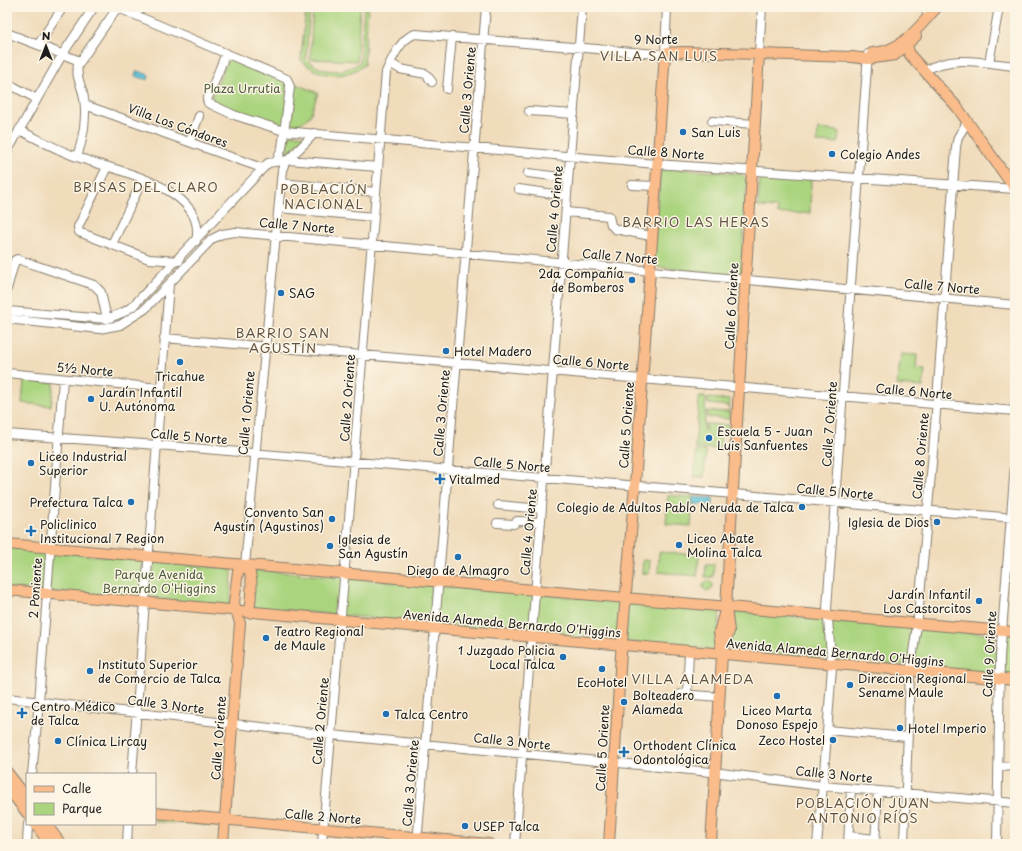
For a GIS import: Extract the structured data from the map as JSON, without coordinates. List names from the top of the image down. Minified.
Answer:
{"streets":{"main road":["9 Norte","Calle 6 Oriente","Calle 1 Oriente","Calle 5 Oriente","Avenida Alameda Bernardo O'Higgins","Calle 2 Norte"],"street":["Calle 3 Oriente","Villa Los Cóndores","Calle 8 Norte","Calle 4 Oriente","Calle 7 Norte","Calle 6 Norte","5½ Norte","Calle 2 Oriente","Calle 7 Oriente","Calle 5 Norte","Calle 8 Oriente","2 Poniente","Calle 9 Oriente","Calle 3 Norte"]},"crossings":[["9 Norte","Calle 3 Oriente"],["9 Norte","Calle 4 Oriente"],["9 Norte","Calle 6 Oriente"],["9 Norte","Calle 2 Oriente"],["9 Norte","Calle 7 Oriente"],["9 Norte","Calle 5 Oriente"],["Calle 3 Oriente","Calle 8 Norte"],["Calle 3 Oriente","Calle 7 Norte"],["Calle 3 Oriente","Calle 6 Norte"],["Calle 3 Oriente","Calle 2 Oriente"],["Calle 3 Oriente","Calle 5 Norte"],["Calle 3 Oriente","Avenida Alameda Bernardo O'Higgins"],["Calle 3 Oriente","Calle 3 Norte"],["Calle 3 Oriente","Calle 2 Norte"],["Calle 8 Norte","Calle 4 Oriente"],["Calle 8 Norte","Calle 6 Oriente"],["Calle 8 Norte","Calle 2 Oriente"],["Calle 8 Norte","Calle 1 Oriente"],["Calle 8 Norte","Calle 7 Oriente"],["Calle 8 Norte","Calle 5 Oriente"],["Calle 8 Norte","Calle 8 Oriente"],["Calle 4 Oriente","Calle 7 Norte"],["Calle 4 Oriente","Calle 6 Norte"],["Calle 4 Oriente","Calle 5 Norte"],["Calle 4 Oriente","Avenida Alameda Bernardo O'Higgins"],["Calle 4 Oriente","Calle 3 Norte"],["Calle 7 Norte","Calle 6 Oriente"],["Calle 7 Norte","Calle 2 Oriente"],["Calle 7 Norte","Calle 1 Oriente"],["Calle 7 Norte","Calle 7 Oriente"],["Calle 7 Norte","Calle 5 Oriente"],["Calle 7 Norte","Calle 8 Oriente"],["Calle 6 Oriente","Calle 6 Norte"],["Calle 6 Oriente","Calle 5 Norte"],["Calle 6 Oriente","Avenida Alameda Bernardo O'Higgins"],["Calle 6 Oriente","Calle 3 Norte"],["Calle 6 Norte","Calle 2 Oriente"],["Calle 6 Norte","Calle 1 Oriente"],["Calle 6 Norte","Calle 7 Oriente"],["Calle 6 Norte","Calle 5 Oriente"],["Calle 6 Norte","Calle 8 Oriente"],["5½ Norte","2 Poniente"],["Calle 2 Oriente","Calle 5 Norte"],["Calle 2 Oriente","Avenida Alameda Bernardo O'Higgins"],["Calle 2 Oriente","Calle 3 Norte"],["Calle 2 Oriente","Calle 2 Norte"],["Calle 1 Oriente","Calle 5 Norte"],["Calle 1 Oriente","Avenida Alameda Bernardo O'Higgins"],["Calle 1 Oriente","Calle 3 Norte"],["Calle 1 Oriente","Calle 2 Norte"],["Calle 7 Oriente","Calle 5 Norte"],["Calle 7 Oriente","Avenida Alameda Bernardo O'Higgins"],["Calle 7 Oriente","Calle 3 Norte"],["Calle 5 Oriente","Calle 5 Norte"],["Calle 5 Oriente","Avenida Alameda Bernardo O'Higgins"],["Calle 5 Oriente","Calle 3 Norte"],["Calle 5 Norte","Calle 8 Oriente"],["Calle 5 Norte","2 Poniente"],["Calle 5 Norte","Calle 9 Oriente"],["Calle 8 Oriente","Avenida Alameda Bernardo O'Higgins"],["Calle 8 Oriente","Calle 3 Norte"],["2 Poniente","Avenida Alameda Bernardo O'Higgins"],["2 Poniente","Calle 3 Norte"],["Avenida Alameda Bernardo O'Higgins","Calle 9 Oriente"],["Calle 9 Oriente","Calle 3 Norte"]],"districts":["VILLA SAN LUIS","BRISAS DEL CLARO","POBLACIÓN NACIONAL","BARRIO LAS HERAS","BARRIO SAN AGUSTÍN","VILLA ALAMEDA","POBLACIÓN JUAN ANTONIO RÍOS"],"parks":["Plaza Urrutia","Parque Avenida Bernardo O'Higgins"],"places":{"other":["San Luis","Colegio Andes","2da Compañía de Bomberos","SAG","Hotel Madero","Tricahue","Jardín Infantil U. Autónoma","Escuela 5 - Juan Luis Sanfuentes","Liceo Industrial Superior","Prefectura Talca","Colegio de Adultos Pablo Neruda de Talca","Convento San Agustín (Agustinos)","Iglesia de Dios","Liceo Abate Molina Talca","Iglesia de San Agustín","Diego de Almagro","Jardín Infantil Los Castorcitos","Teatro Regional de Maule","1 Juzgado Policia Local Talca","EcoHotel","Instituto Superior de Comercio de Talca","Direccion Regional Sename Maule","Liceo Marta Donoso Espejo","Bolteadero Alameda","Talca Centro","Hotel Imperio","Zeco Hostel","Clínica Lircay","USEP Talca"],"health":["Vitalmed","Policlinico Institucional 7 Region","Centro Médico de Talca","Orthodent Clínica Odontológica"]},"legend":["Calle","Parque"],"north":"top"}
